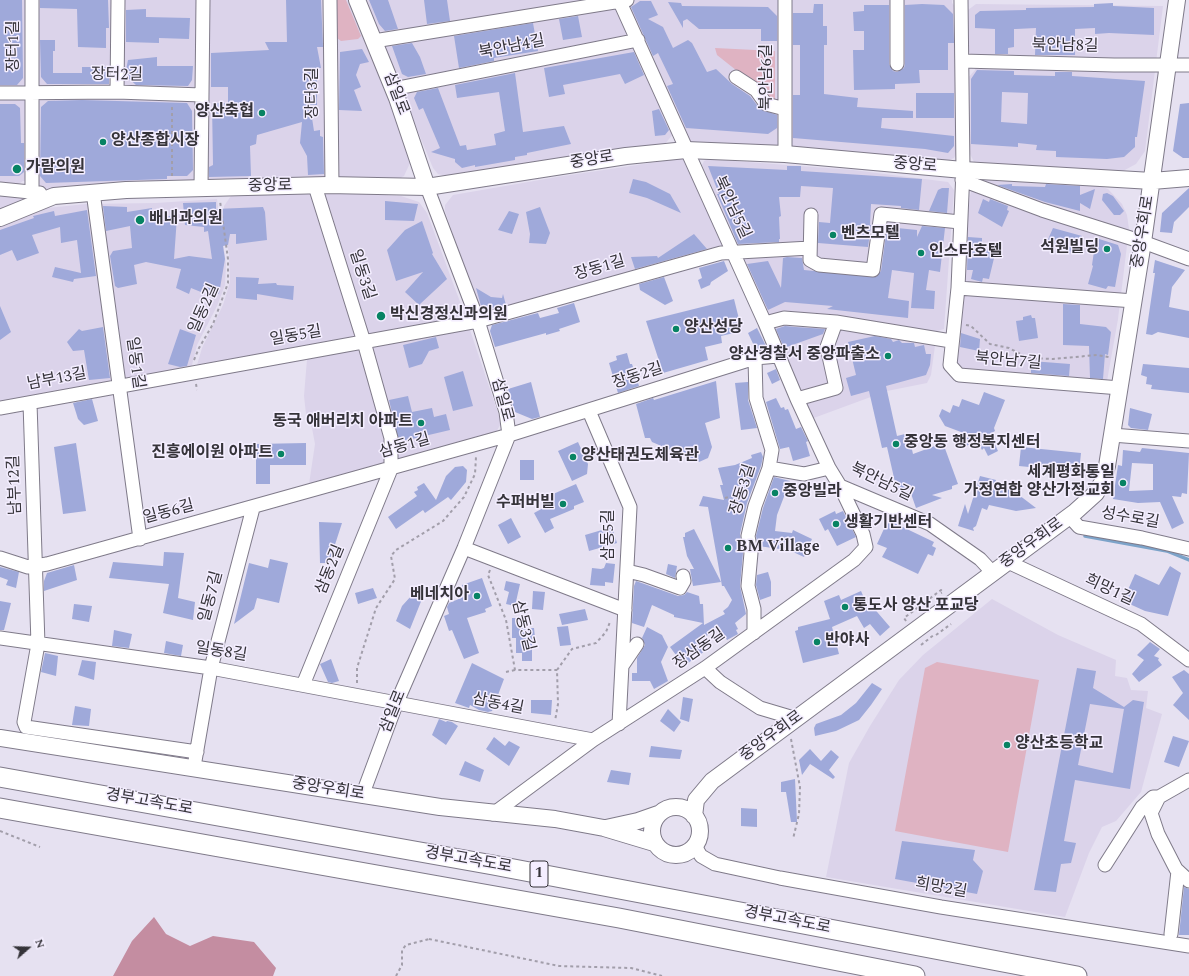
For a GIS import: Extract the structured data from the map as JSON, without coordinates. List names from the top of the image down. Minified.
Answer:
{"streets":{"highway":["경부고속도로","1"],"main road":["삼일로","중앙로","중앙우회로"],"street":["장터1길","북안남8길","북안남4길","장터2길","북안남6길","장터3길","북안남5길","장동1길","일동3길","일동5길","북안남7길","일동1길","장동2길","남부13길","삼동1길","남부12길","장동3길","일동6길","성수로길","삼동5길","삼동2길","희망1길","일동7길","장삼동길","일동8길","삼동4길","희망2길"],"path":["일동2길","삼동3길"]},"crossings":[["장터1길","장터2길"],["북안남8길","중앙우회로"],["북안남4길","삼일로"],["북안남6길","중앙로"],["장터3길","중앙로"],["삼일로","중앙로"],["삼일로","중앙우회로"],["삼일로","장동1길"],["삼일로","일동5길"],["삼일로","장동2길"],["삼일로","삼동1길"],["삼일로","일동8길"],["삼일로","삼동4길"],["중앙로","북안남5길"],["중앙로","중앙우회로"],["중앙로","일동3길"],["중앙로","일동2길"],["중앙로","북안남7길"],["중앙로","일동1길"],["북안남5길","중앙우회로"],["북안남5길","장동1길"],["북안남5길","장동2길"],["북안남5길","장삼동길"],["중앙우회로","북안남7길"],["중앙우회로","남부12길"],["중앙우회로","성수로길"],["중앙우회로","희망1길"],["중앙우회로","일동7길"],["중앙우회로","장삼동길"],["중앙우회로","희망2길"],["장동1길","일동5길"],["일동3길","일동5길"],["일동3길","삼동1길"],["일동3길","삼동2길"],["일동2길","일동5길"],["일동5길","일동1길"],["일동5길","남부13길"],["일동1길","남부13길"],["일동1길","일동6길"],["장동2길","삼동1길"],["장동2길","장동3길"],["장동2길","삼동5길"],["남부13길","남부12길"],["삼동1길","일동6길"],["삼동1길","삼동2길"],["남부12길","일동6길"],["남부12길","일동7길"],["남부12길","일동8길"],["장동3길","장삼동길"],["일동6길","일동7길"],["삼동5길","장삼동길"],["삼동2길","일동8길"],["일동7길","일동8길"],["장삼동길","삼동4길"],["일동8길","삼동4길"]],"places":["양산축협","양산종합시장","가람의원","배내과의원","벤츠모텔","석원빌딩","인스타호텔","박신경정신과의원","양산성당","양산경찰서 중앙파출소","동국 애버리치 아파트","중앙동 행정복지센터","진흥에이원 아파트","양산태권도체육관","세계평화통일 가정연합 양산가정교회","중앙빌라","수퍼버빌","생활기반센터","BM Village","베네치아","통도사 양산 포교당","반야사","양산초등학교"],"north":"right"}
